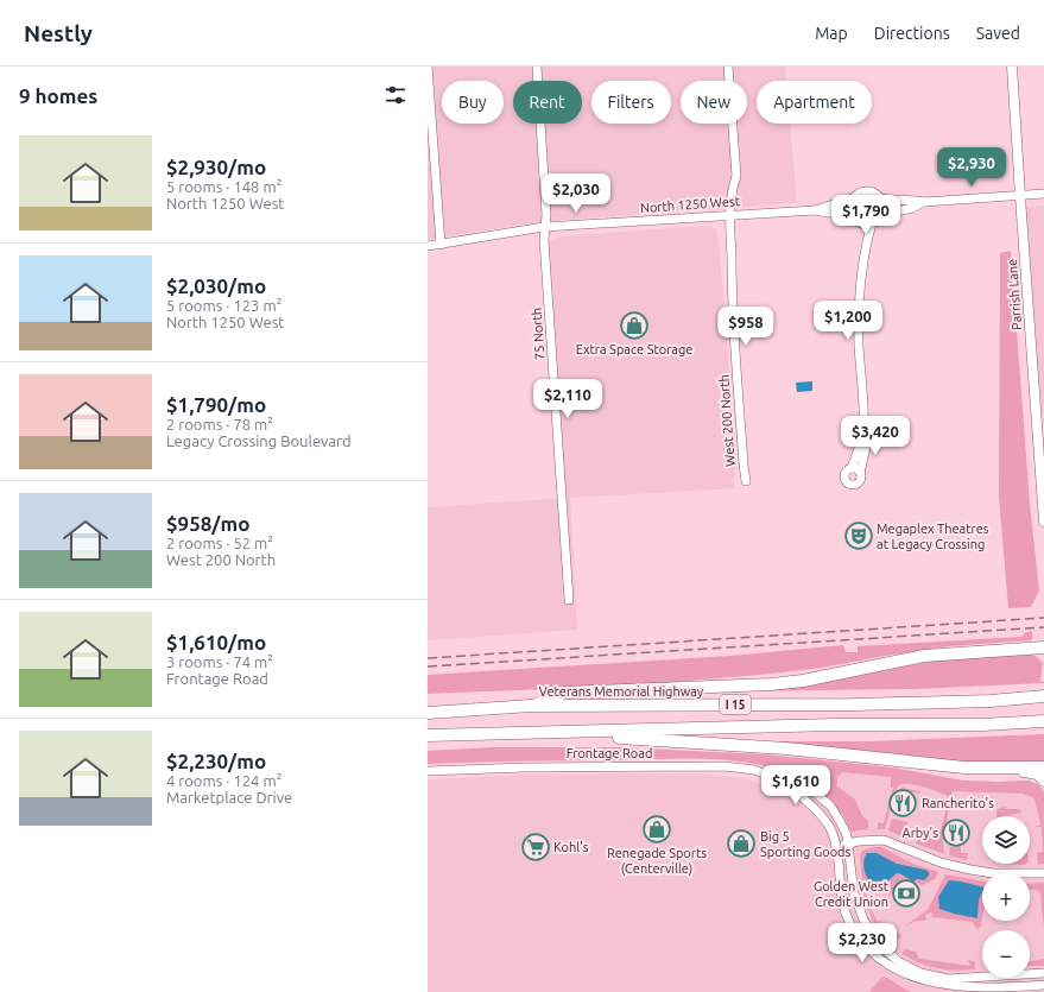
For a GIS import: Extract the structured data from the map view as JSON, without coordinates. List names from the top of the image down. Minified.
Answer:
{"streets":{"highway":["Veterans Memorial Highway","I 15"],"main road":["Parrish Lane"],"street":["North 1250 West","75 North","West 200 North","Frontage Road"]},"crossings":[["North 1250 West","75 North"],["North 1250 West","West 200 North"]],"places":{"shop":["Extra Space Storage","Renegade Sports (Centerville)","Big 5 Sporting Goods"],"theatre":["Megaplex Theatres at Legacy Crossing"],"restaurant":["Rancherito's","Arby's"],"supermarket":["Kohl's"],"bank":["Golden West Credit Union"]},"page":{"header":"Nestly","nav":["Map","Directions","Saved"],"heading":"9 homes","chip":["Buy","Rent","Filters","New","Apartment"],"list":[{"name":"$2,930/mo","note":"5 rooms · 148 m² · North 1250 West"},{"name":"$2,030/mo","note":"5 rooms · 123 m² · North 1250 West"},{"name":"$1,790/mo","note":"2 rooms · 78 m² · Legacy Crossing Boulevard"},{"name":"$958/mo","note":"2 rooms · 52 m² · West 200 North"},{"name":"$1,610/mo","note":"3 rooms · 74 m² · Frontage Road"},{"name":"$2,230/mo","note":"4 rooms · 124 m² · Marketplace Drive"}],"price":["$2,930","$2,030","$1,790","$1,200","$958","$2,110","$3,420","$1,610","$2,230"],"map_buttons":["+","−"]}}
